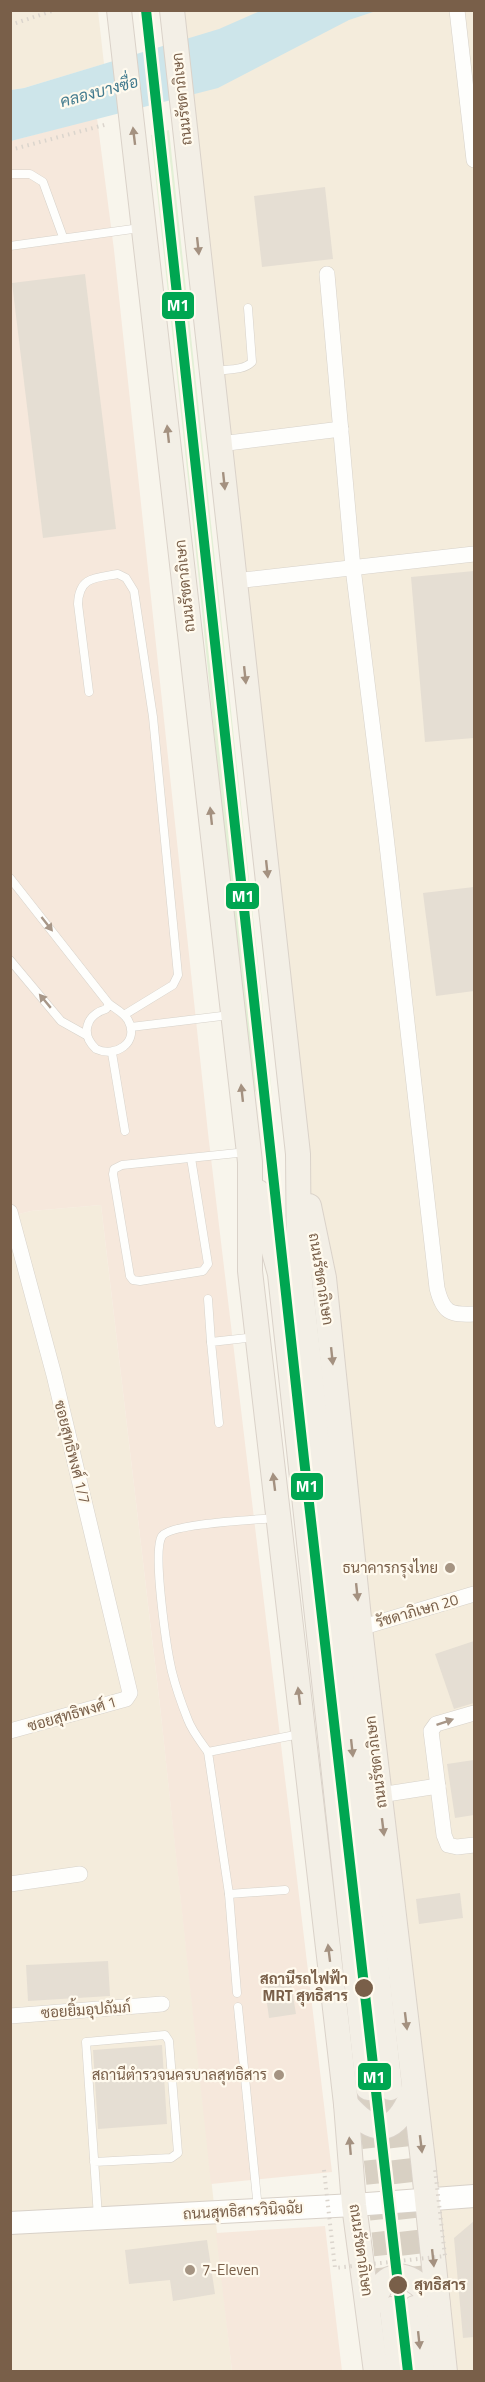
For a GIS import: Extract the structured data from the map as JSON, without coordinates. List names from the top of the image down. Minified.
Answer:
{"streets":{"main road":["ถนนรัชดาภิเษก","ถนนสุทธิสารวินิจฉัย"],"street":["ซอยสุทธิพงศ์ 1/7","รัชดาภิเษก 20","ซอยสุทธิพงศ์ 1","ซอยยิ้มอุปถัมภ์"]},"crossings":[["ถนนรัชดาภิเษก","รัชดาภิเษก 20"],["ถนนรัชดาภิเษก","ถนนสุทธิสารวินิจฉัย"],["ซอยสุทธิพงศ์ 1/7","ซอยสุทธิพงศ์ 1"]],"water":["คลองบางซื่อ"],"places":["ธนาคารกรุงไทย","สถานีรถไฟฟ้า MRT สุทธิสาร","สถานีตำรวจนครบาลสุทธิสาร","7-Eleven","สุทธิสาร"],"lines":["transit line M1"]}
